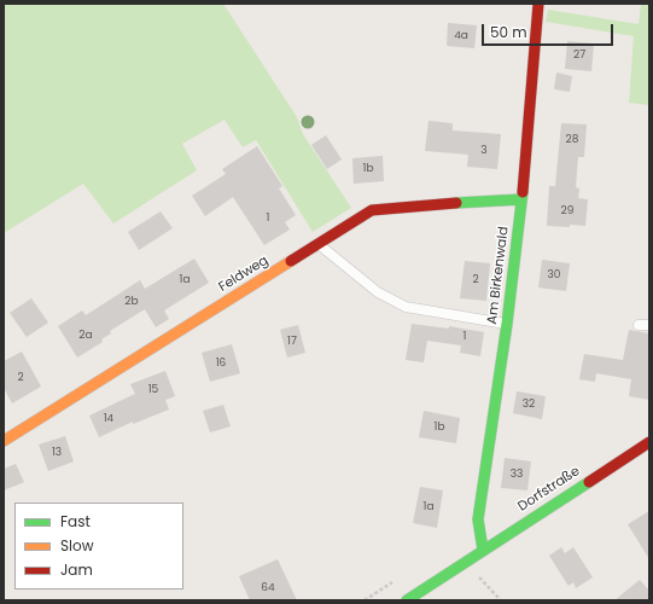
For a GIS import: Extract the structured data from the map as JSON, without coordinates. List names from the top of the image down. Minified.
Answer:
{"streets":{"street":["Feldweg","Am Birkenwald","Dorfstraße"]},"crossings":[["Feldweg","Am Birkenwald"],["Am Birkenwald","Dorfstraße"]],"house_numbers":["4a","27","28","3","1b","29","1","30","1a","2","2b","2a","1","17","16","2","15","32","14","1b","13","33","1a","64"],"legend":["Fast","Slow","Jam"],"scale_bar":"50 m"}
